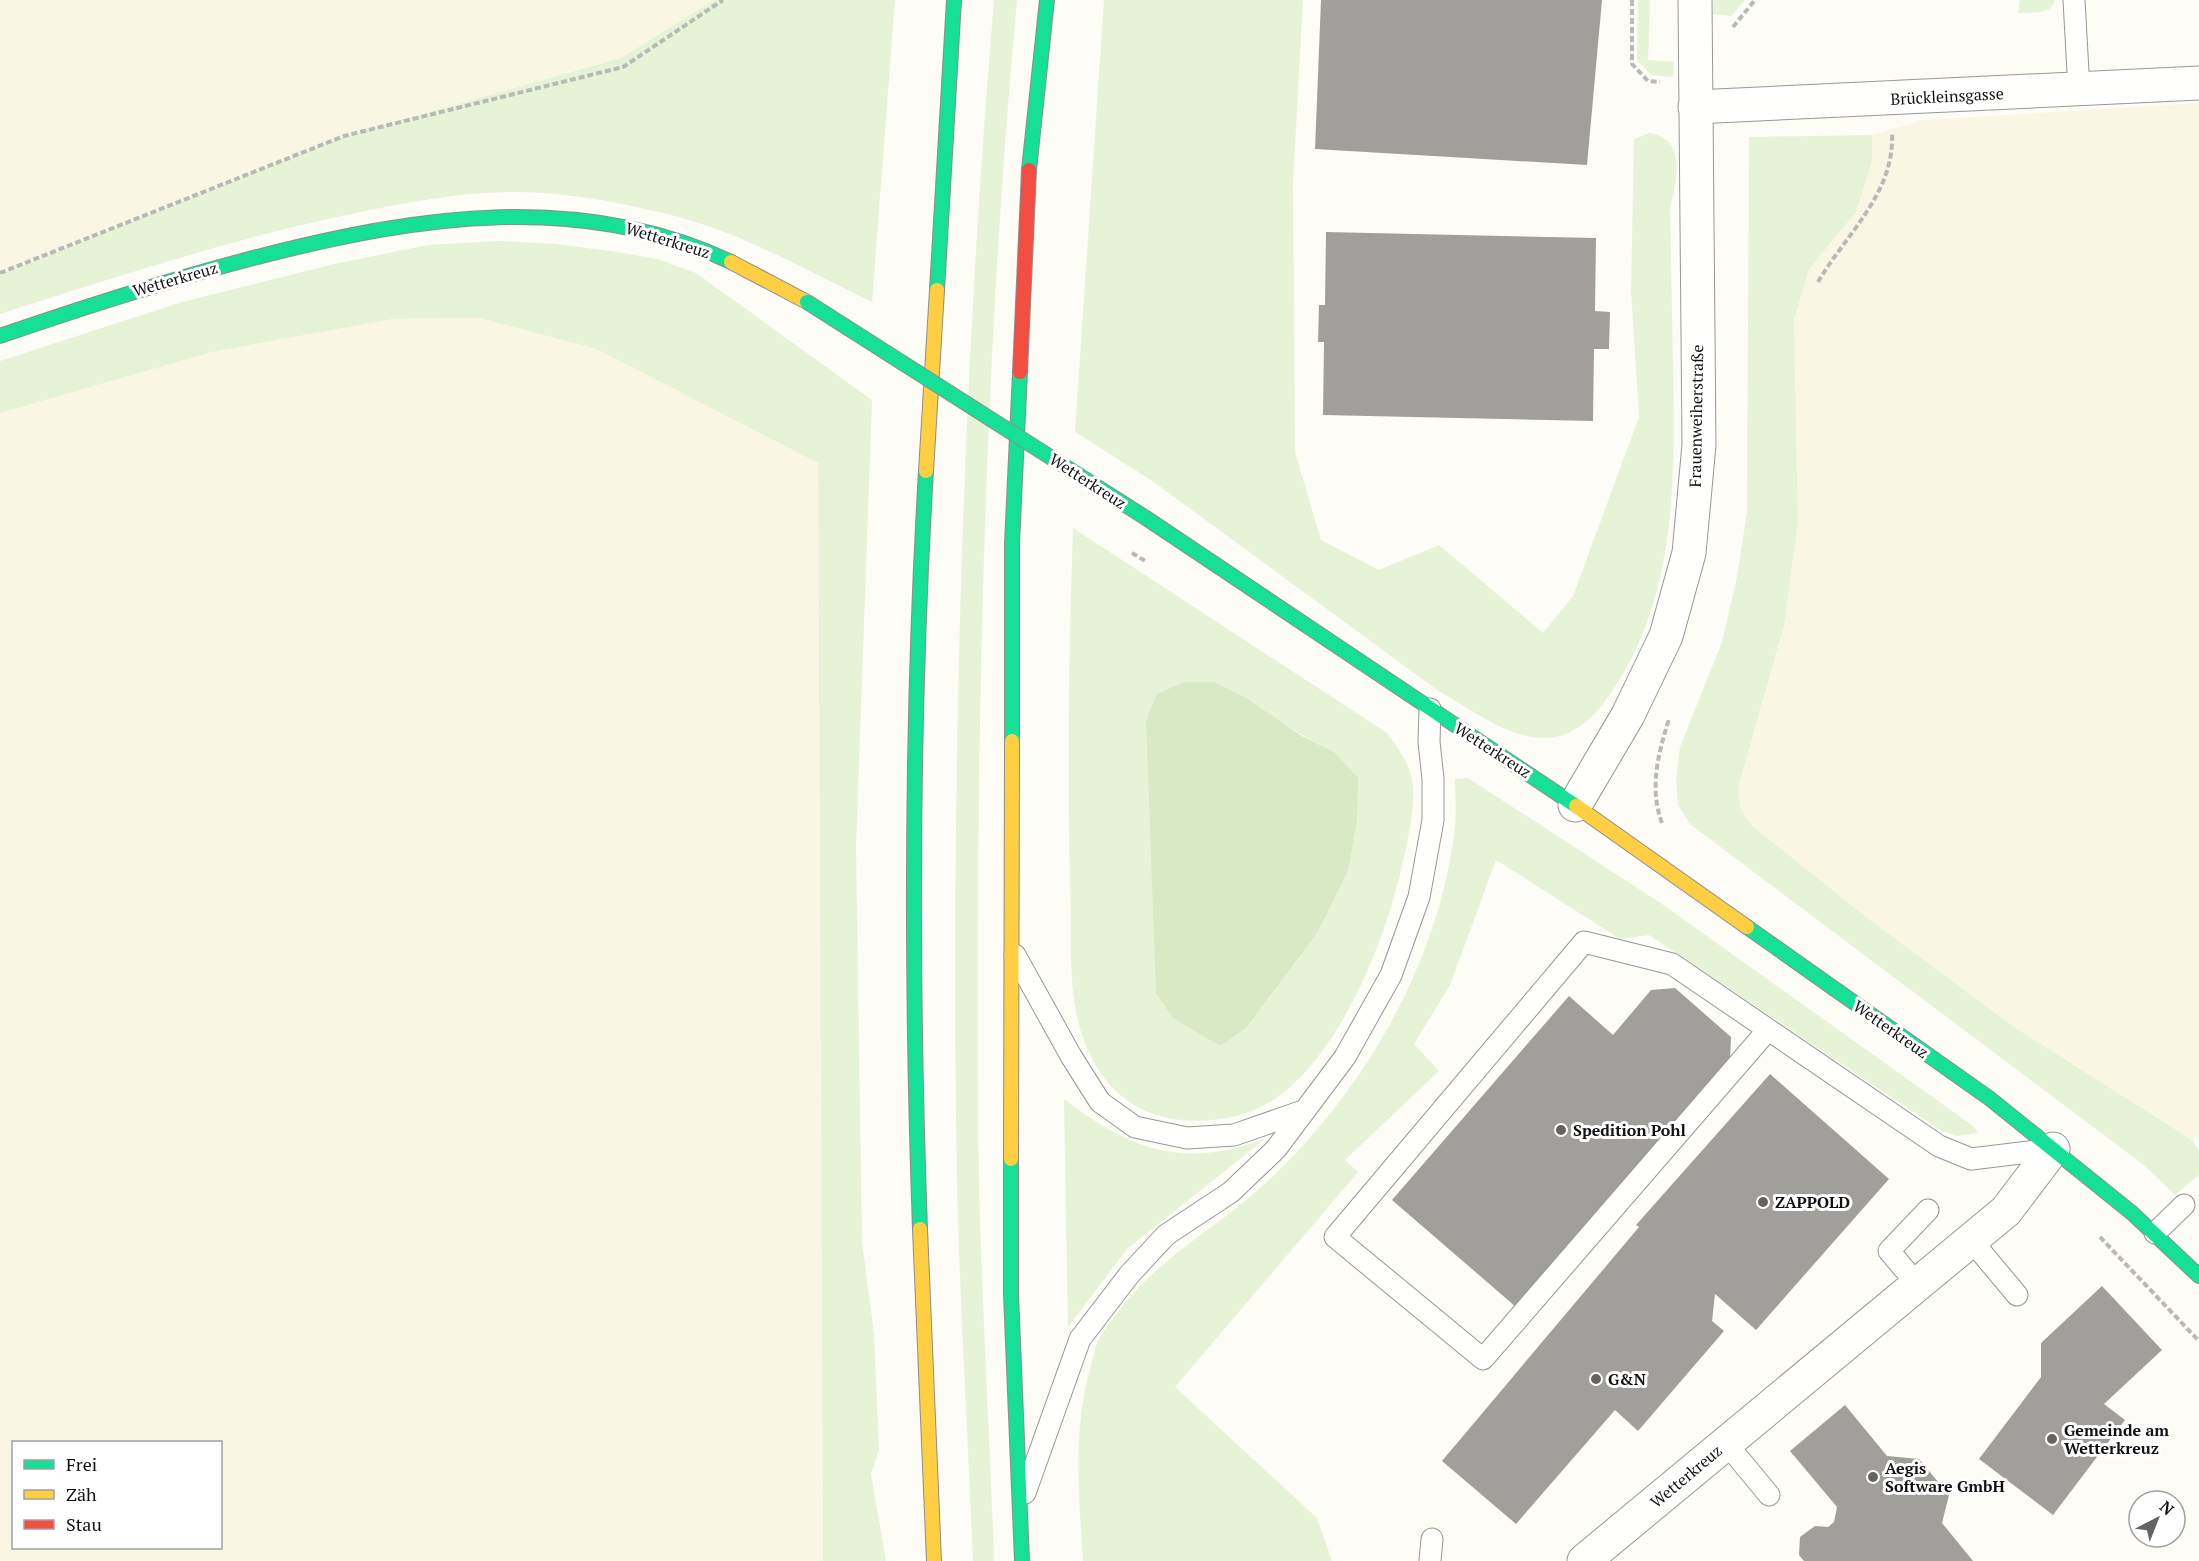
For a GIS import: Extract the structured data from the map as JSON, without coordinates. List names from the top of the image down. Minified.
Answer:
{"streets":{"main road":["Wetterkreuz"],"street":["Brückleinsgasse","Frauenweiherstraße"]},"crossings":[["Brückleinsgasse","Frauenweiherstraße"],["Wetterkreuz","Frauenweiherstraße"]],"places":["Spedition Pohl","ZAPPOLD","G&N","Gemeinde am Wetterkreuz","Aegis Software GmbH"],"legend":["Frei","Zäh","Stau"],"north":"top right"}
